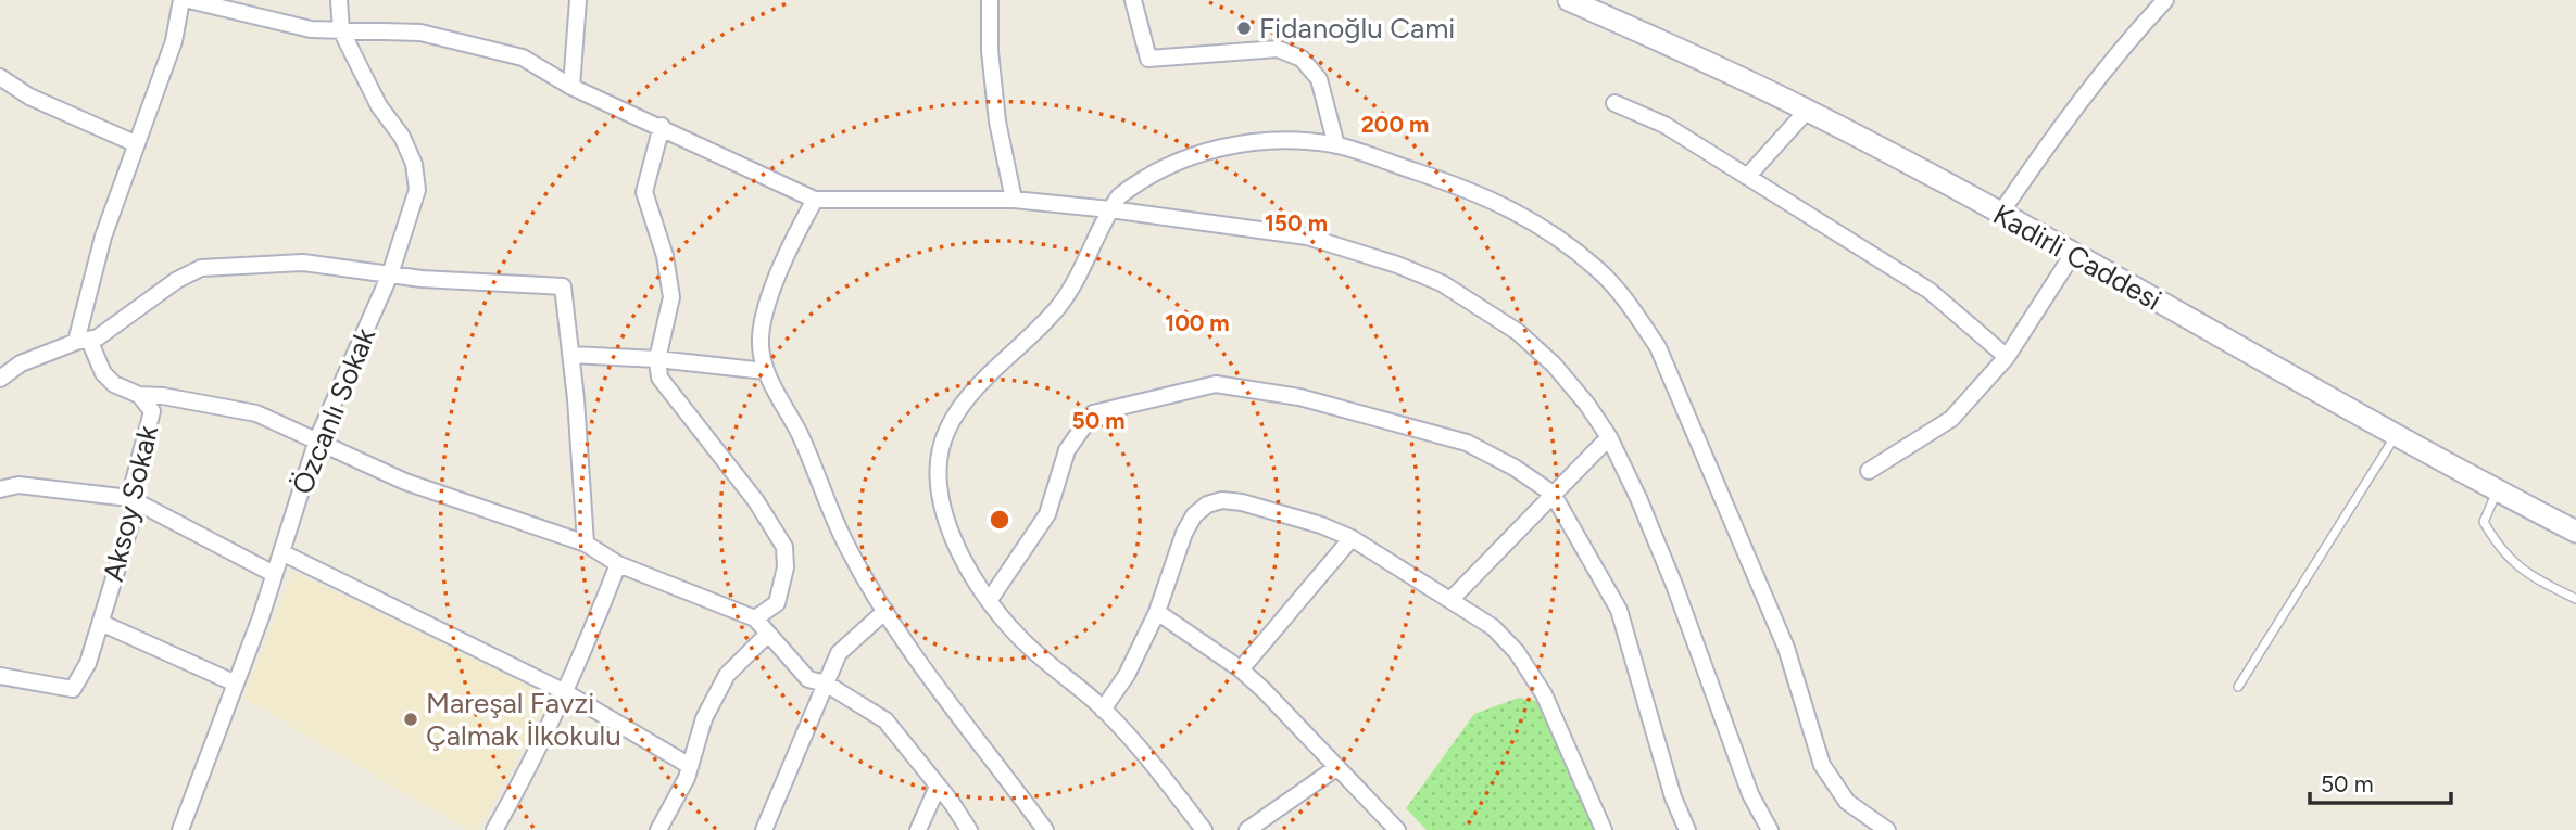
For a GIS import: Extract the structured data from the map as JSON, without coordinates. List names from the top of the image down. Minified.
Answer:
{"streets":{"main road":["Kadirli Caddesi"],"street":["Özcanlı Sokak","Aksoy Sokak"]},"places":["Fidanoğlu Cami","Mareşal Favzi Çalmak İlkokulu"],"scale_bar":"50 m","rings":["200 m","150 m","100 m","50 m"]}
